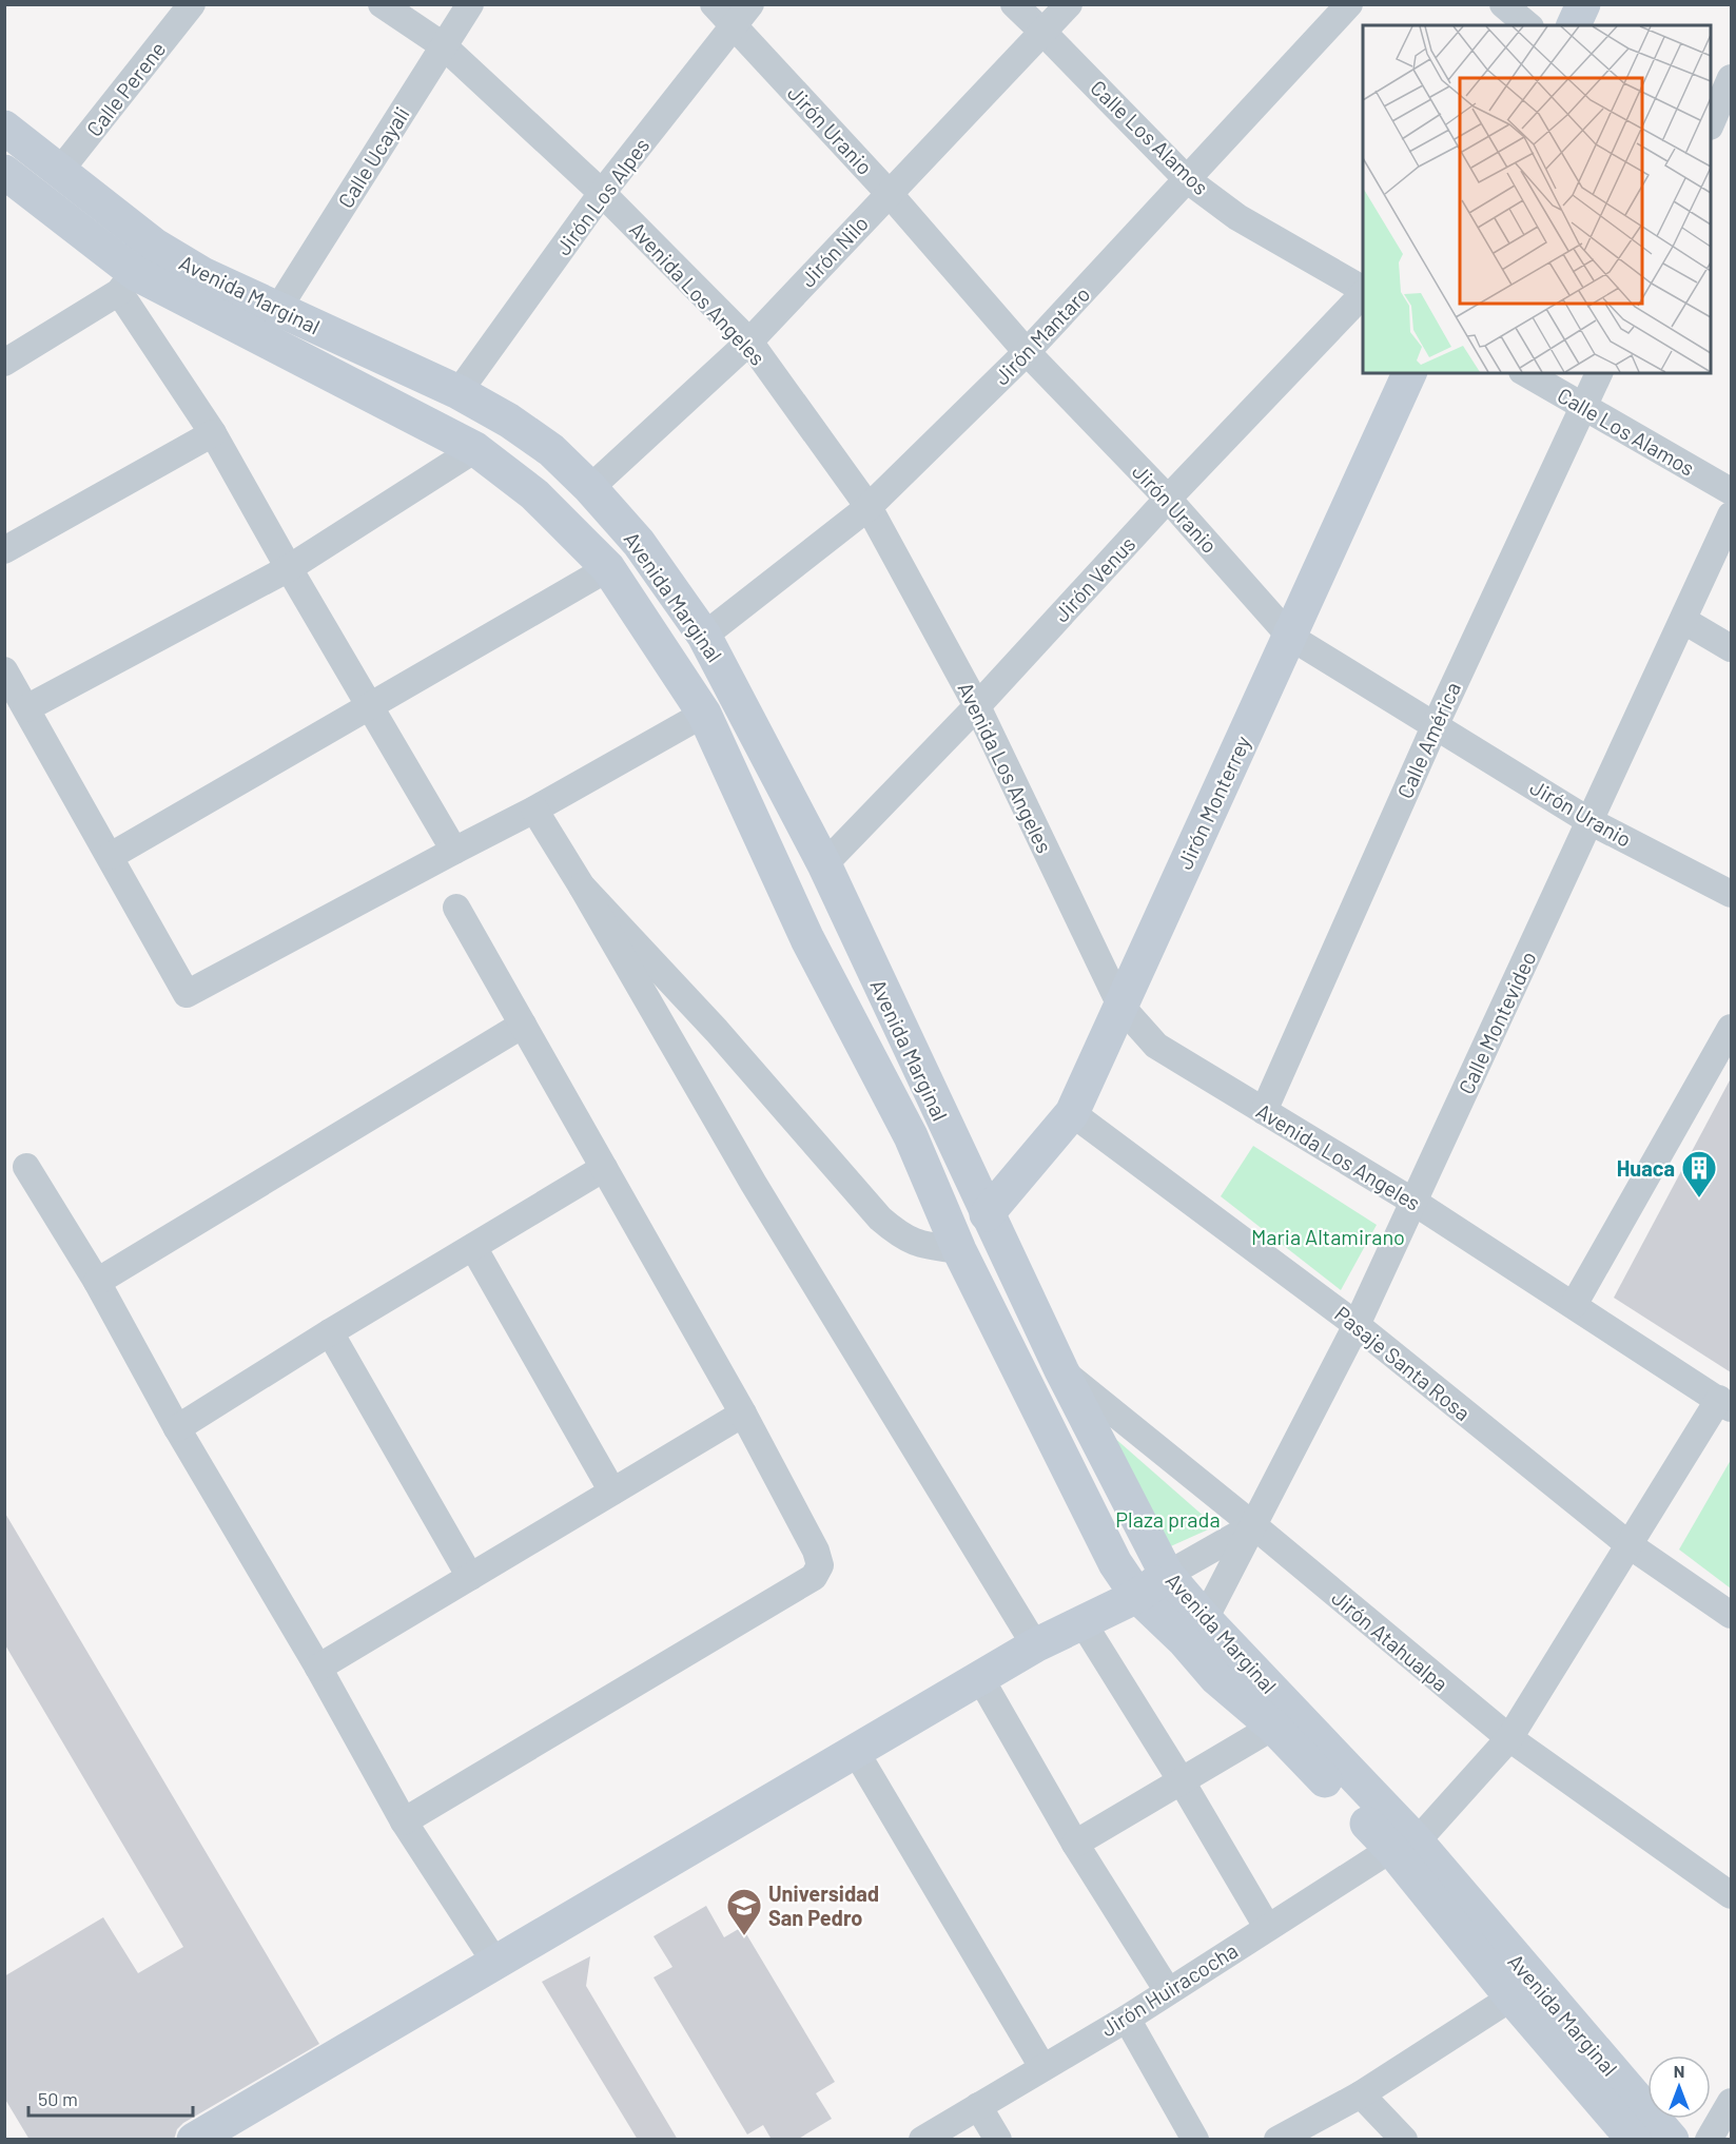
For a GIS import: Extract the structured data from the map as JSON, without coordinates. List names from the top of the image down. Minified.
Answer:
{"streets":{"main road":["Avenida Marginal","Jirón Monterrey"],"street":["Calle Perene","Jirón Uranio","Calle Los Alamos","Calle Ucayali","Jirón Los Alpes","Jirón Nilo","Avenida Los Angeles","Jirón Mantaro","Jirón Venus","Calle América","Calle Montevideo","Pasaje Santa Rosa","Jirón Atahualpa","Jirón Huiracocha"]},"crossings":[["Calle Perene","Avenida Marginal"],["Jirón Uranio","Jirón Los Alpes"],["Jirón Uranio","Jirón Nilo"],["Jirón Uranio","Jirón Mantaro"],["Jirón Uranio","Jirón Venus"],["Jirón Uranio","Calle América"],["Jirón Uranio","Jirón Monterrey"],["Jirón Uranio","Calle Montevideo"],["Calle Los Alamos","Jirón Nilo"],["Calle Los Alamos","Jirón Mantaro"],["Calle Los Alamos","Calle América"],["Calle Ucayali","Avenida Los Angeles"],["Calle Ucayali","Avenida Marginal"],["Jirón Los Alpes","Avenida Los Angeles"],["Jirón Los Alpes","Avenida Marginal"],["Jirón Nilo","Avenida Los Angeles"],["Jirón Nilo","Avenida Marginal"],["Avenida Los Angeles","Jirón Mantaro"],["Avenida Los Angeles","Jirón Venus"],["Avenida Los Angeles","Calle América"],["Avenida Los Angeles","Jirón Monterrey"],["Avenida Los Angeles","Calle Montevideo"],["Avenida Los Angeles","Jirón Huiracocha"],["Avenida Marginal","Jirón Mantaro"],["Avenida Marginal","Jirón Venus"],["Avenida Marginal","Jirón Monterrey"],["Avenida Marginal","Calle Montevideo"],["Avenida Marginal","Jirón Atahualpa"],["Avenida Marginal","Jirón Huiracocha"],["Jirón Monterrey","Pasaje Santa Rosa"],["Calle Montevideo","Pasaje Santa Rosa"],["Calle Montevideo","Jirón Atahualpa"],["Pasaje Santa Rosa","Jirón Huiracocha"],["Jirón Atahualpa","Jirón Huiracocha"]],"parks":["Maria Altamirano","Plaza prada"],"places":{"building":["Huaca"],"school or university":["Universidad San Pedro"]},"scale_bar":"50 m","north":"top"}
